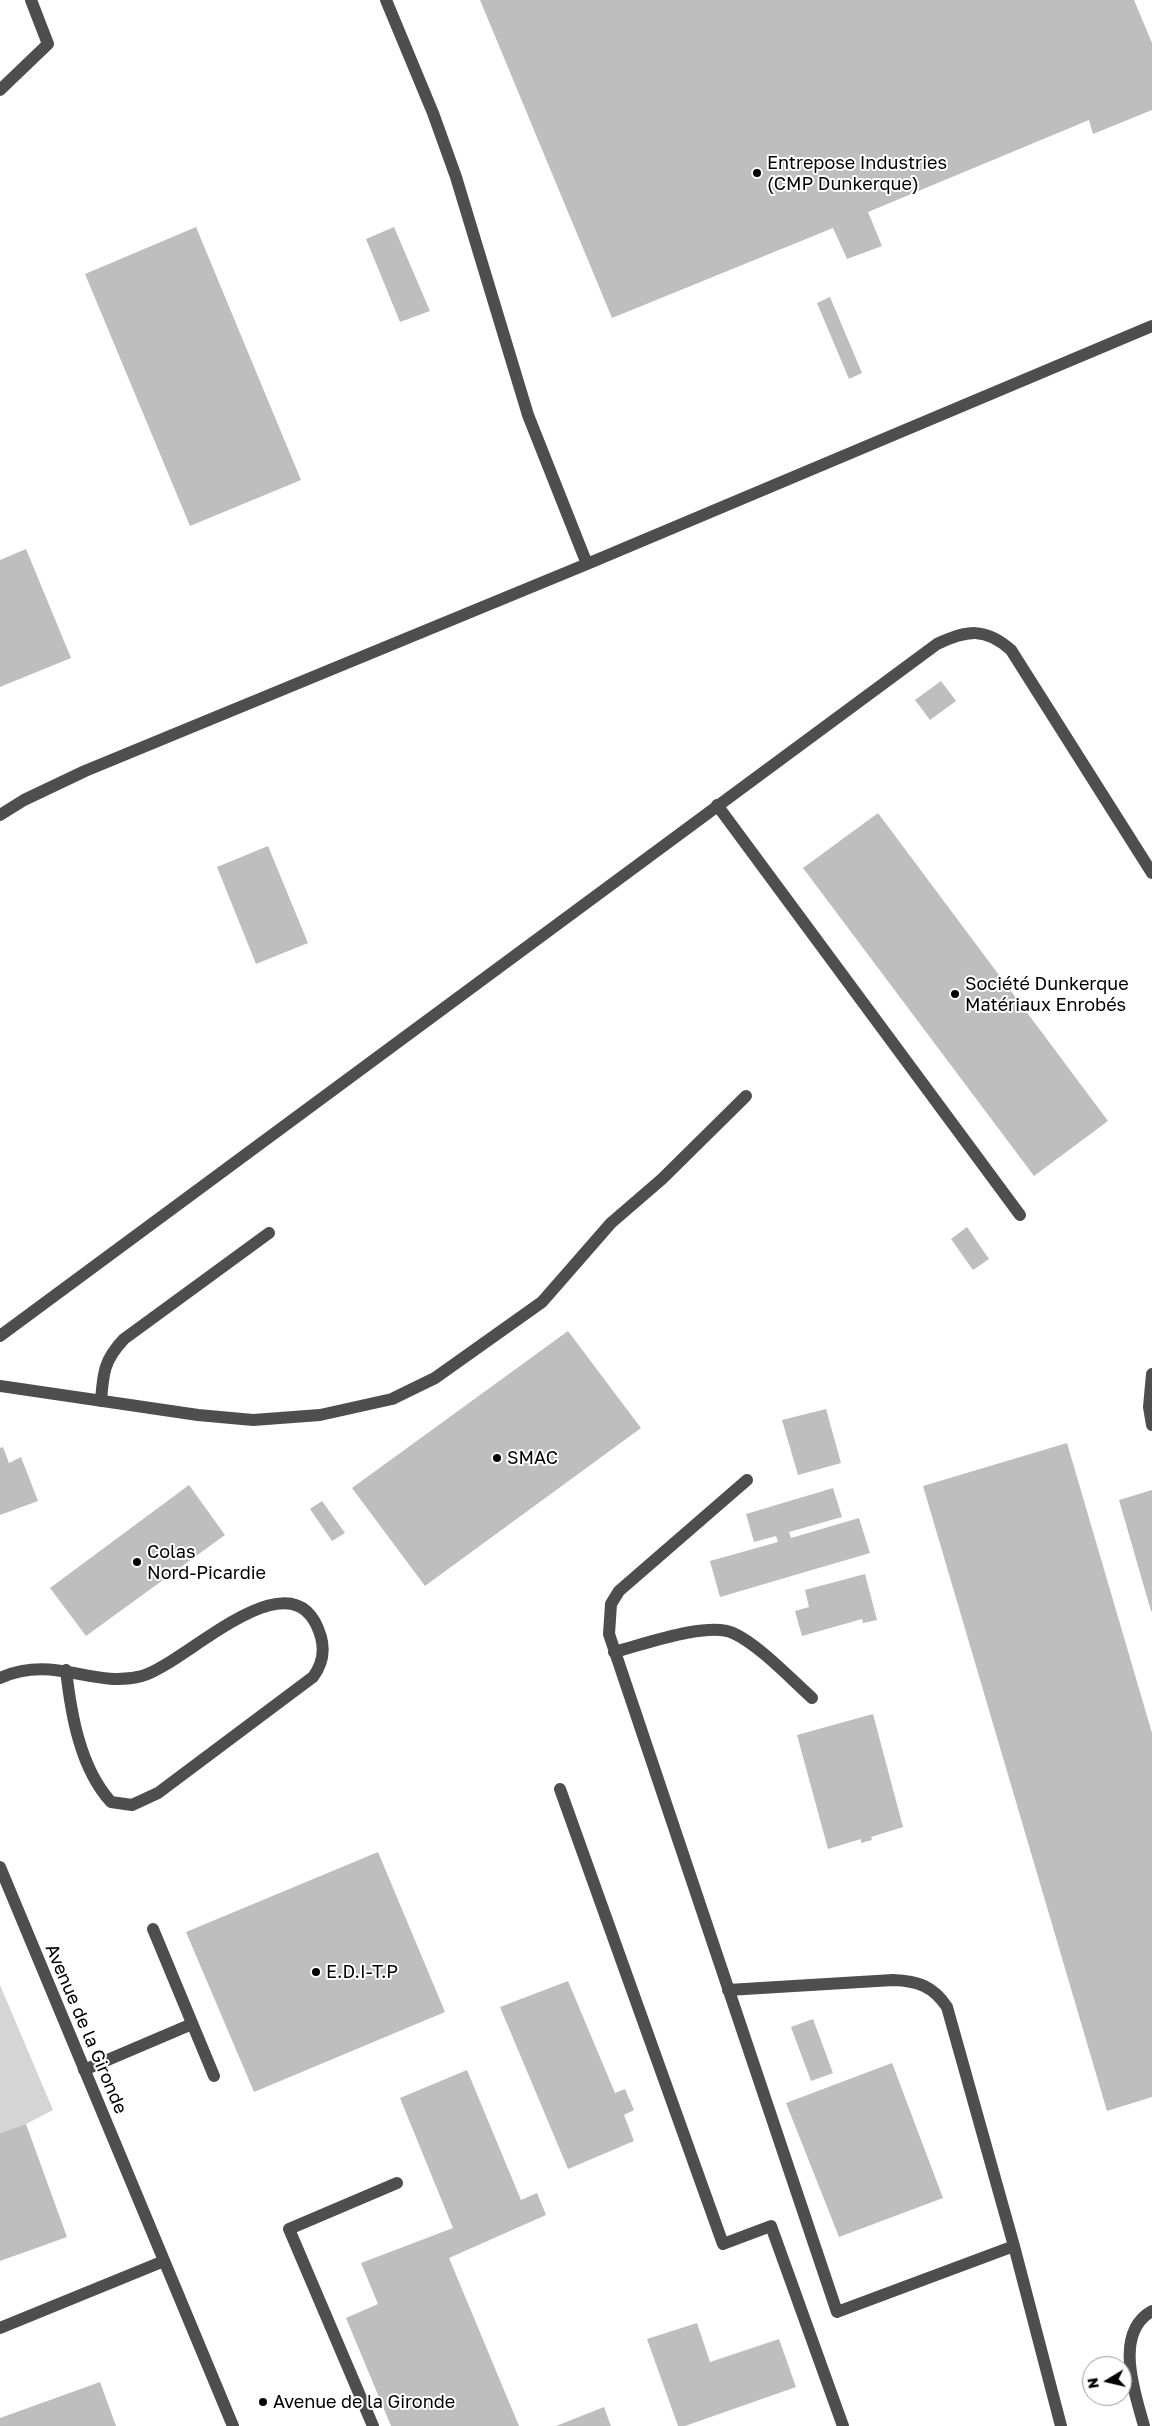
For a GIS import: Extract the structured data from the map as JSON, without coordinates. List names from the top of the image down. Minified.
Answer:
{"streets":{"street":["Avenue de la Gironde"]},"places":["Entrepose Industries (CMP Dunkerque)","Société Dunkerque Matériaux Enrobés","SMAC","Colas Nord-Picardie","E.D.I-T.P","Avenue de la Gironde"],"north":"left"}
